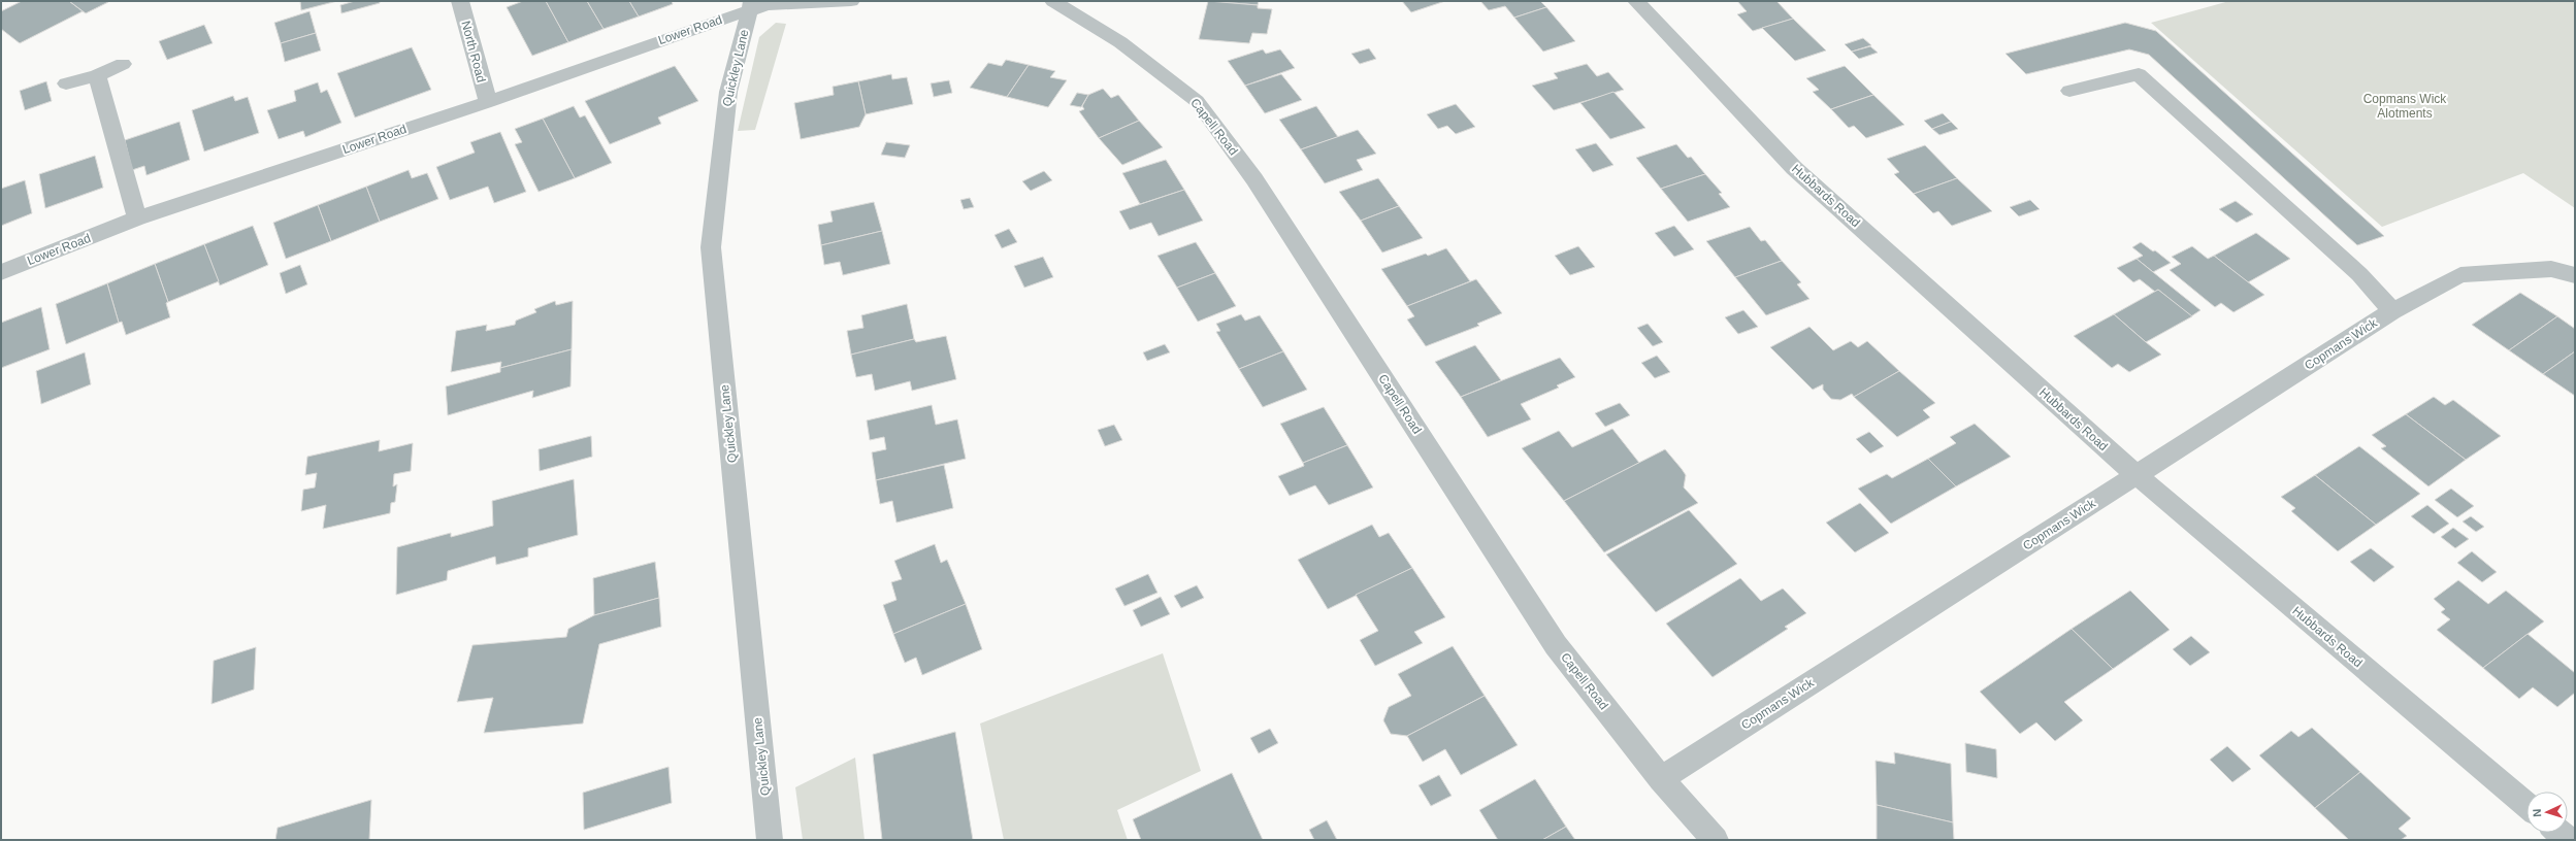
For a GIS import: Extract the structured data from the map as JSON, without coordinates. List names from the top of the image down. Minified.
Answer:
{"streets":{"street":["Lower Road","North Road","Quickley Lane","Capell Road","Hubbards Road","Copmans Wick"]},"crossings":[["Lower Road","North Road"],["Lower Road","Quickley Lane"],["Capell Road","Copmans Wick"],["Hubbards Road","Copmans Wick"]],"parks":["Copmans Wick Alotments"],"north":"left"}
